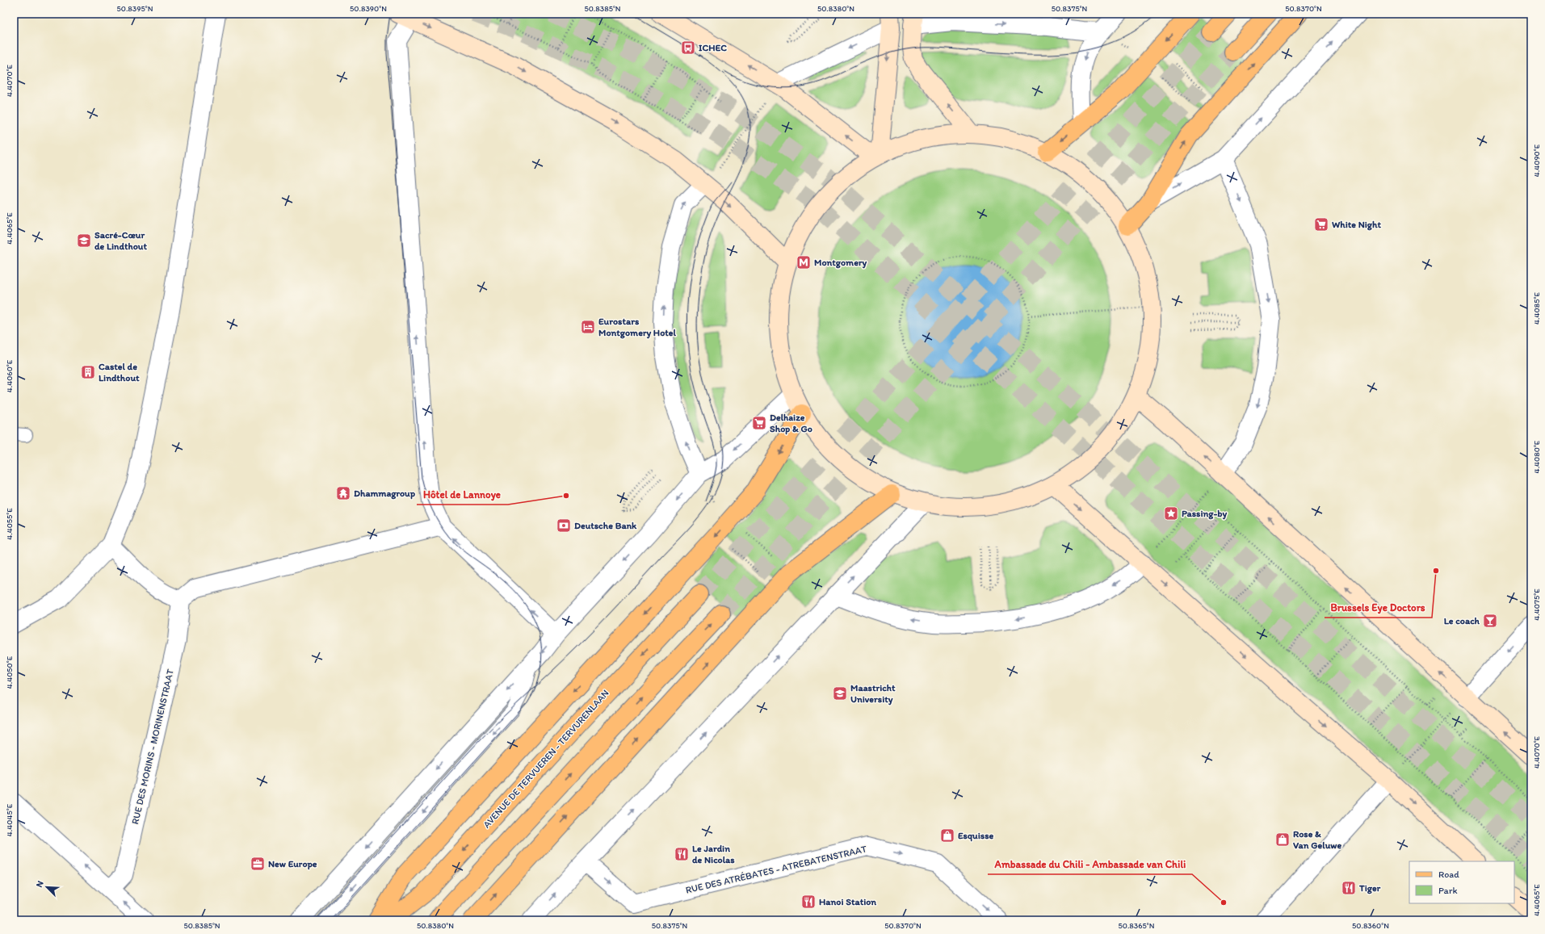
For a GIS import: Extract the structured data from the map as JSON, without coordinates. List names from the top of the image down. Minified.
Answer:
{"streets":{"main road":["AVENUE DE TERVUEREN - TERVURENLAAN"],"street":["RUE DES MORINS - MORINENSTRAAT","RUE DES ATRÉBATES - ATREBATENSTRAAT"]},"one_way":["RUE DES ATRÉBATES - ATREBATENSTRAAT"],"places":{"bus stop":["ICHEC"],"supermarket":["White Night","Delhaize Shop & Go"],"school or university":["Sacré-Cœur de Lindthout","Maastricht University"],"metro station":["Montgomery"],"hotel":["Eurostars Montgomery Hotel"],"building":["Castel de Lindthout"],"temple":["Dhammagroup"],"other":["Hôtel de Lannoye","Brussels Eye Doctors","Ambassade du Chili - Ambassade van Chili"],"place":["Passing-by"],"bank":["Deutsche Bank"],"bar":["Le coach"],"shop":["Esquisse","Rose & Van Geluwe"],"restaurant":["Le Jardin de Nicolas","Tiger","Hanoi Station"],"office":["New Europe"]},"legend":["Road","Park"],"north":"top left","coordinates":["50.8395°N","50.8390°N","50.8385°N","50.8380°N","50.8375°N","50.8370°N","4.4070°E","4.4090°E","4.4065°E","4.4085°E","4.4060°E","4.4080°E","4.4055°E","4.4075°E","4.4050°E","4.4045°E","50.8365°N","50.8360°N"]}
